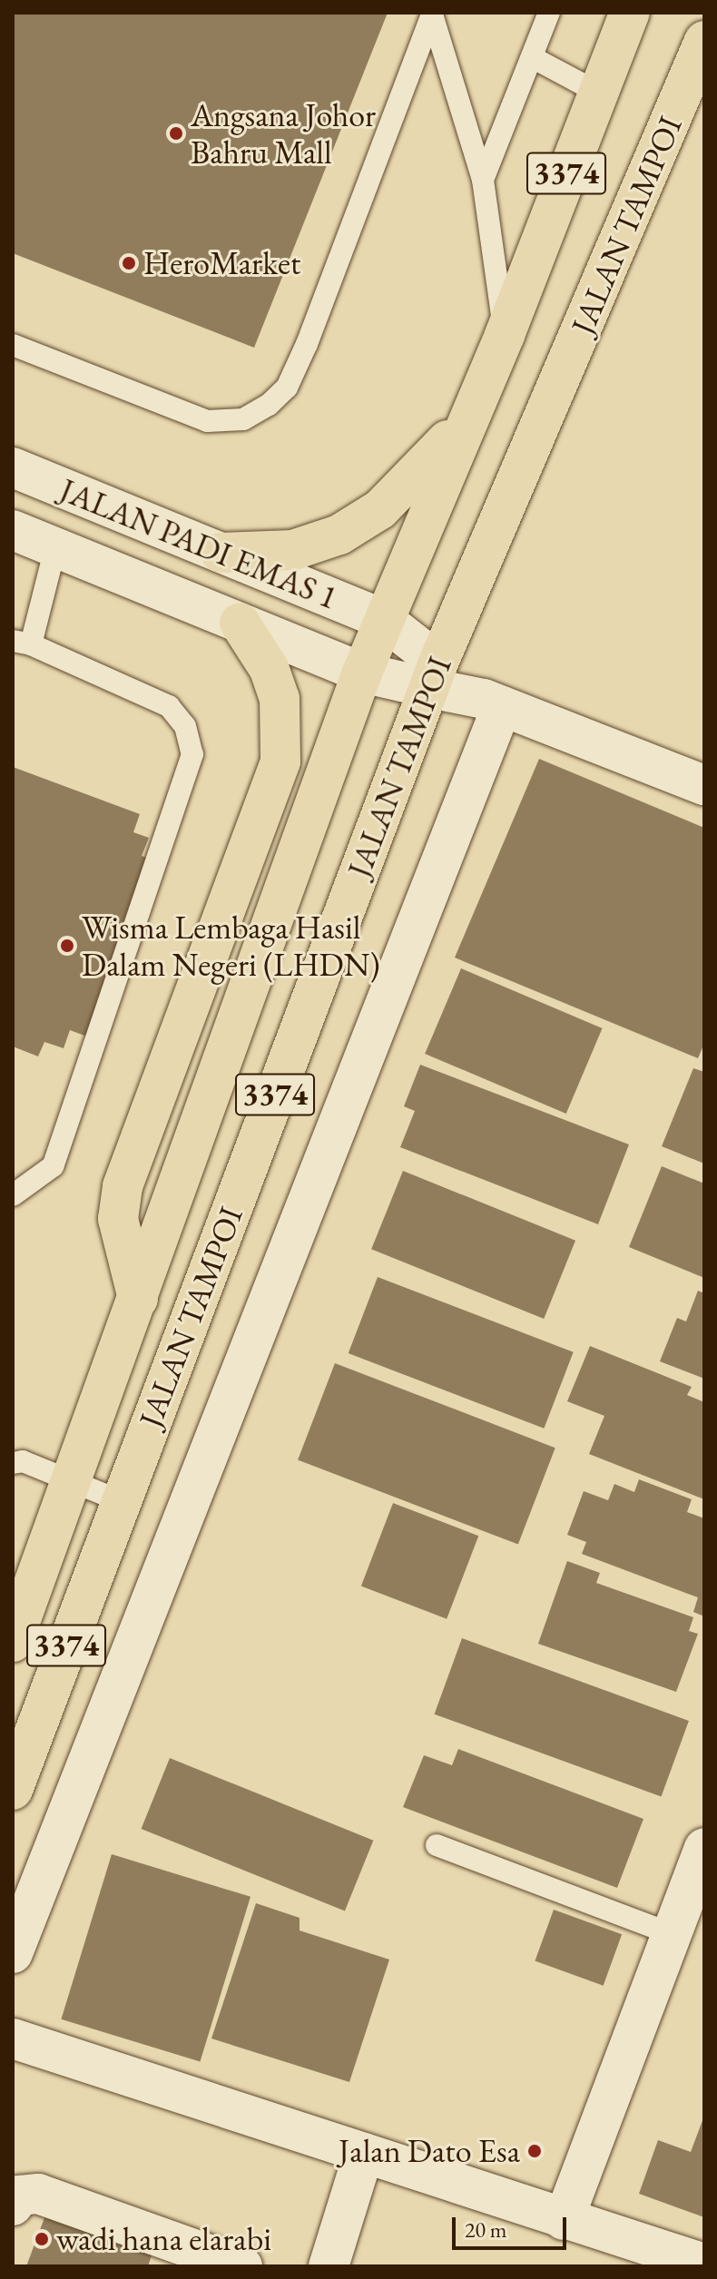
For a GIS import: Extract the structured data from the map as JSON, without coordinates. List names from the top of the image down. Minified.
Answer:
{"streets":{"main road":["3374","JALAN TAMPOI"],"street":["JALAN PADI EMAS 1"]},"crossings":[["JALAN TAMPOI","JALAN PADI EMAS 1"]],"places":["Angsana Johor Bahru Mall","HeroMarket","Wisma Lembaga Hasil Dalam Negeri (LHDN)","Jalan Dato Esa","wadi hana elarabi"],"scale_bar":"20 m"}
